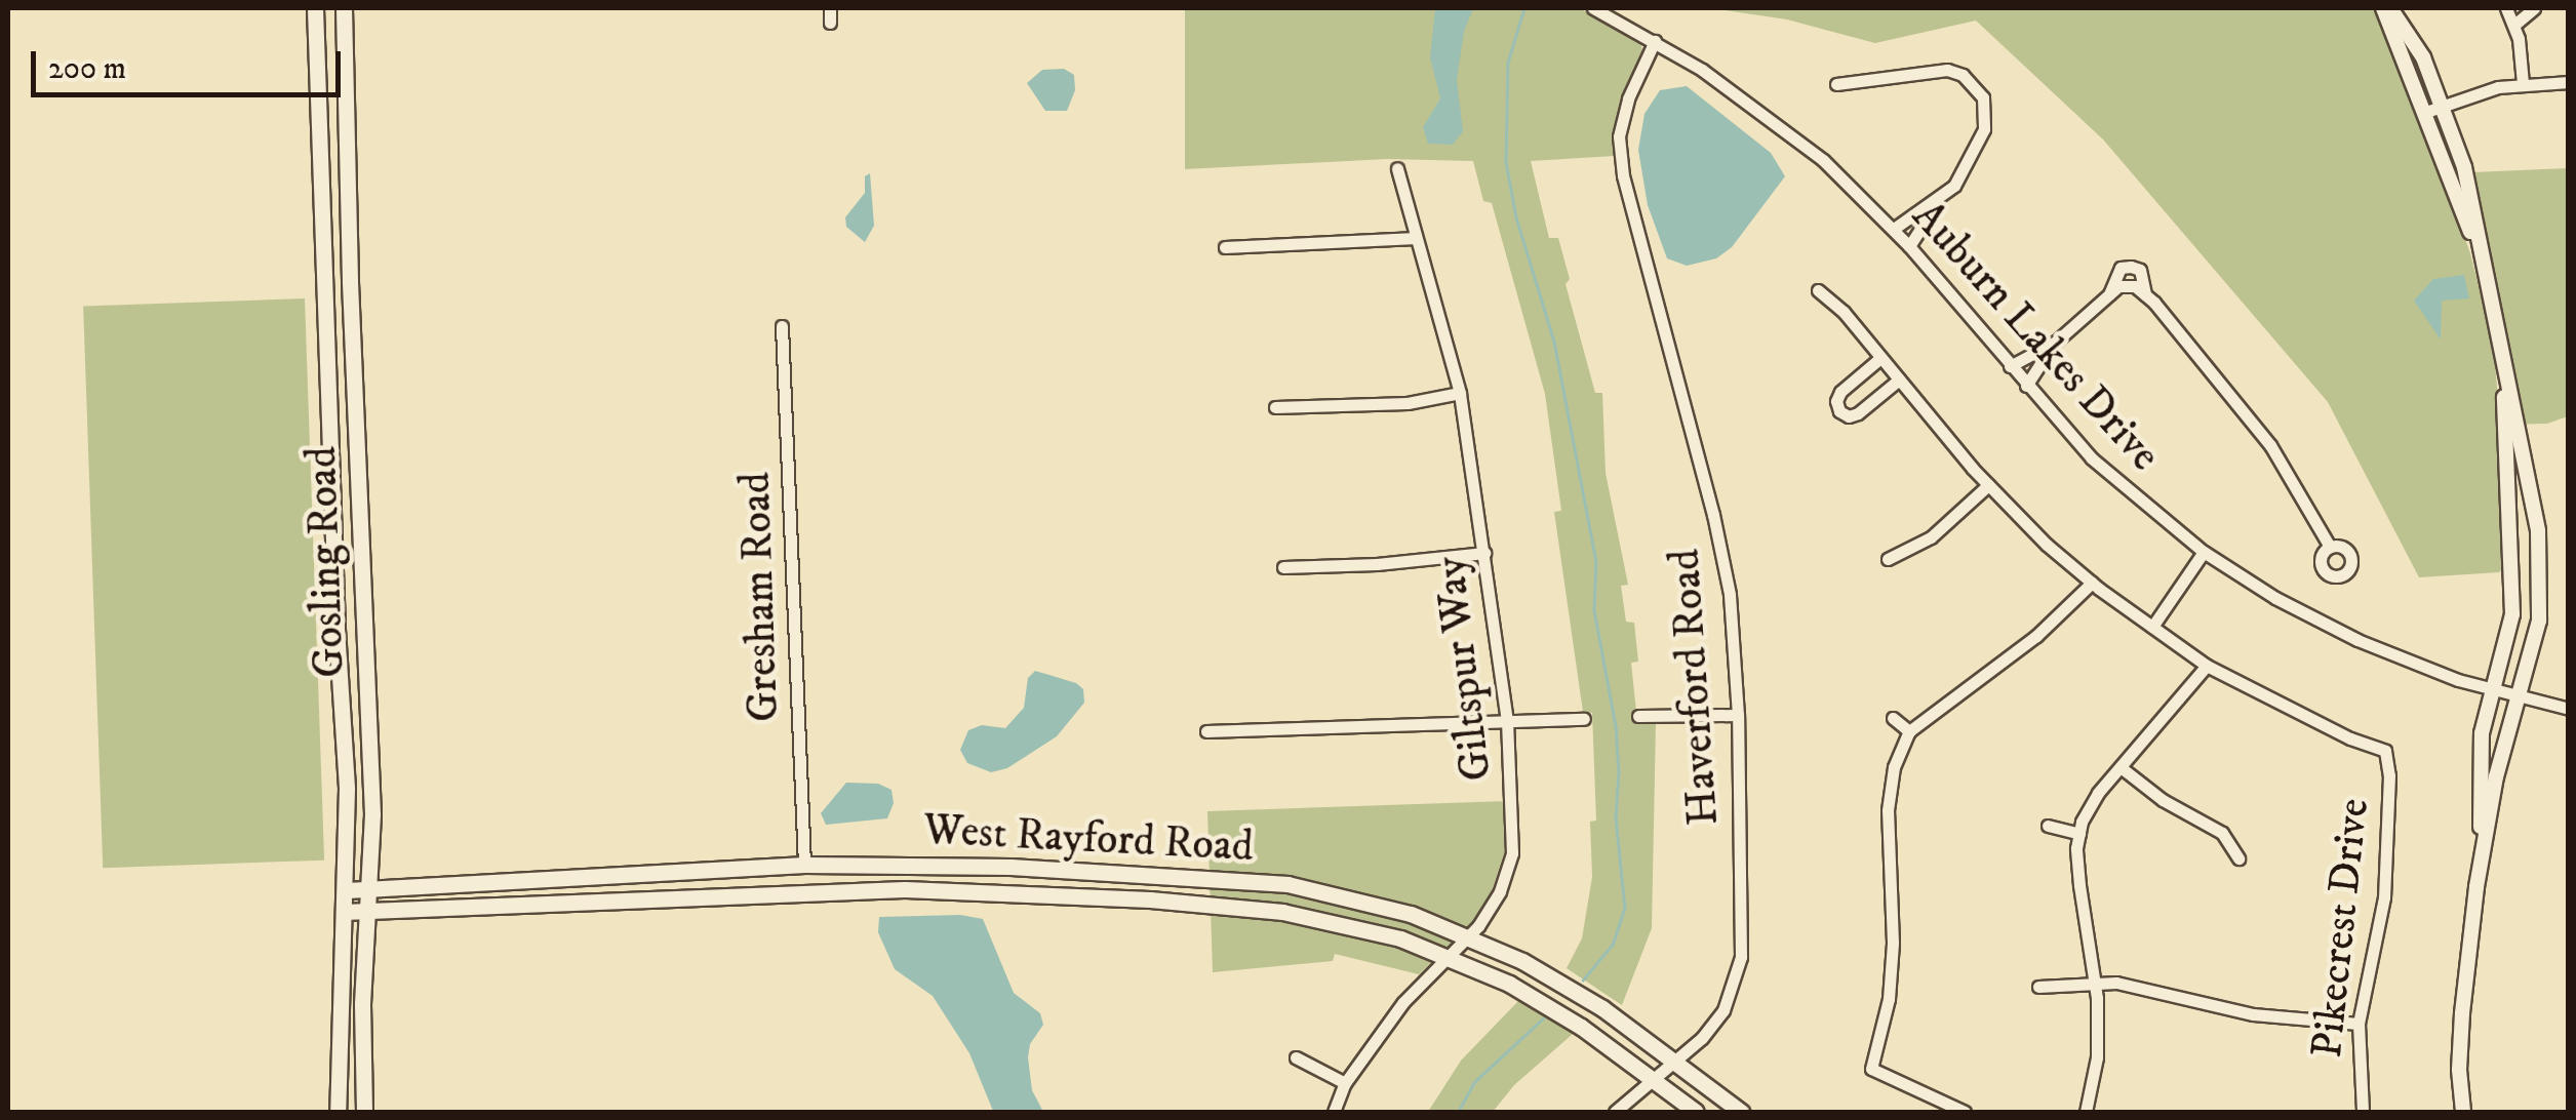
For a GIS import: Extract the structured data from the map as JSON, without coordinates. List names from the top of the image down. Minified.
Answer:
{"streets":{"main road":["Gosling Road","West Rayford Road"],"street":["Auburn Lakes Drive","Gresham Road","Giltspur Way","Haverford Road","Pikecrest Drive"]},"crossings":[["Auburn Lakes Drive","Haverford Road"],["Gosling Road","West Rayford Road"],["Gresham Road","West Rayford Road"],["Giltspur Way","West Rayford Road"],["Haverford Road","West Rayford Road"]],"scale_bar":"200 m"}
